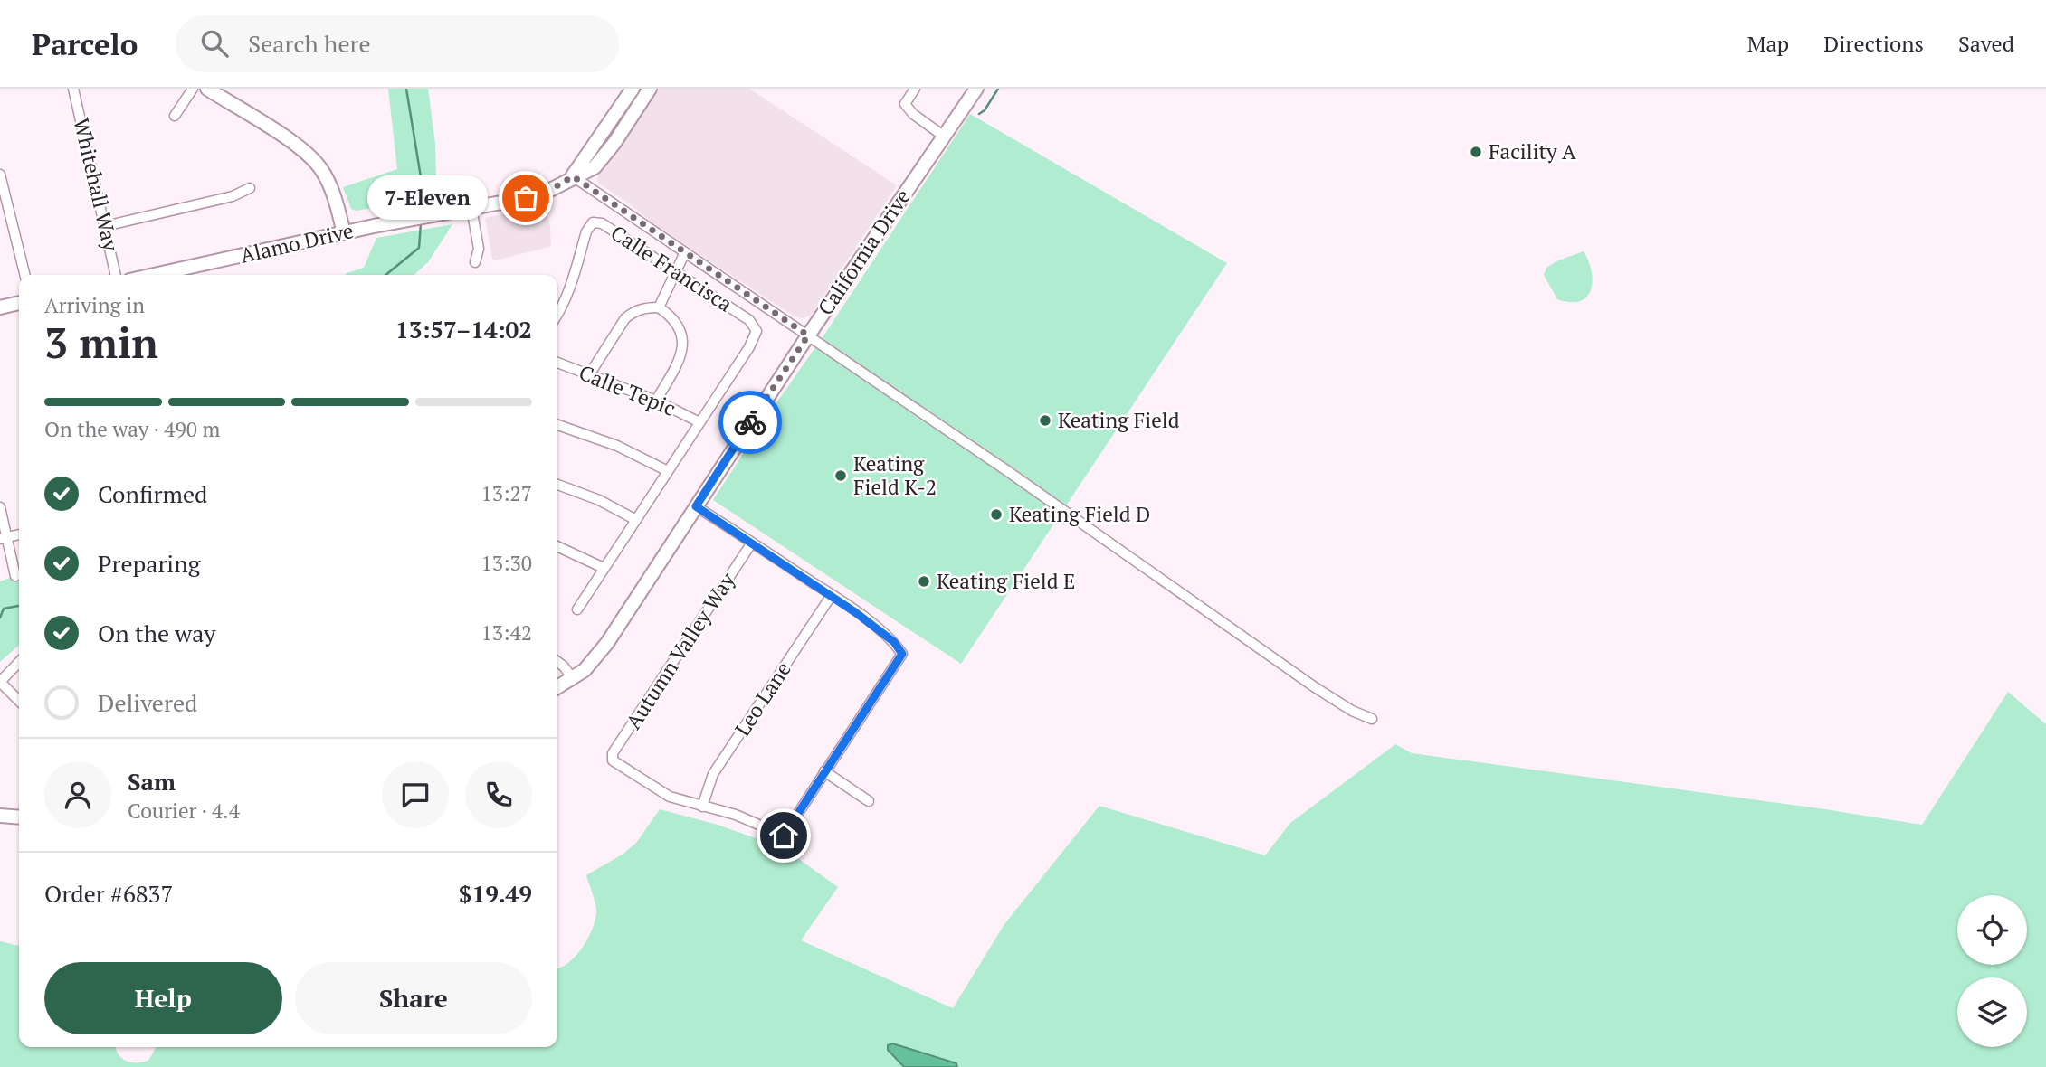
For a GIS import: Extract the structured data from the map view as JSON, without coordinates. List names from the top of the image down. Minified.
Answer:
{"streets":{"street":["Whitehall Way","Alamo Drive","California Drive","Calle Francisca","Calle Tepic","Autumn Valley Way","Leo Lane"]},"crossings":[["Calle Francisca","Calle Tepic"],["Autumn Valley Way","Leo Lane"]],"places":["Facility A","7-Eleven","Keating Field","Keating Field K-2","Keating Field D","Keating Field E"],"page":{"header":"Parcelo","search":"Search here","nav":["Map","Directions","Saved"],"bubble":"7-Eleven","heading":["3 min","Arriving in","13:57–14:02"],"panel":["Sam","Courier · 4.4","Order #6837","$19.49"],"bar":"On the way · 490 m","list":[["Confirmed","13:27"],["Preparing","13:30"],["On the way","13:42"],"Delivered"],"buttons":["Help","Share"]}}
